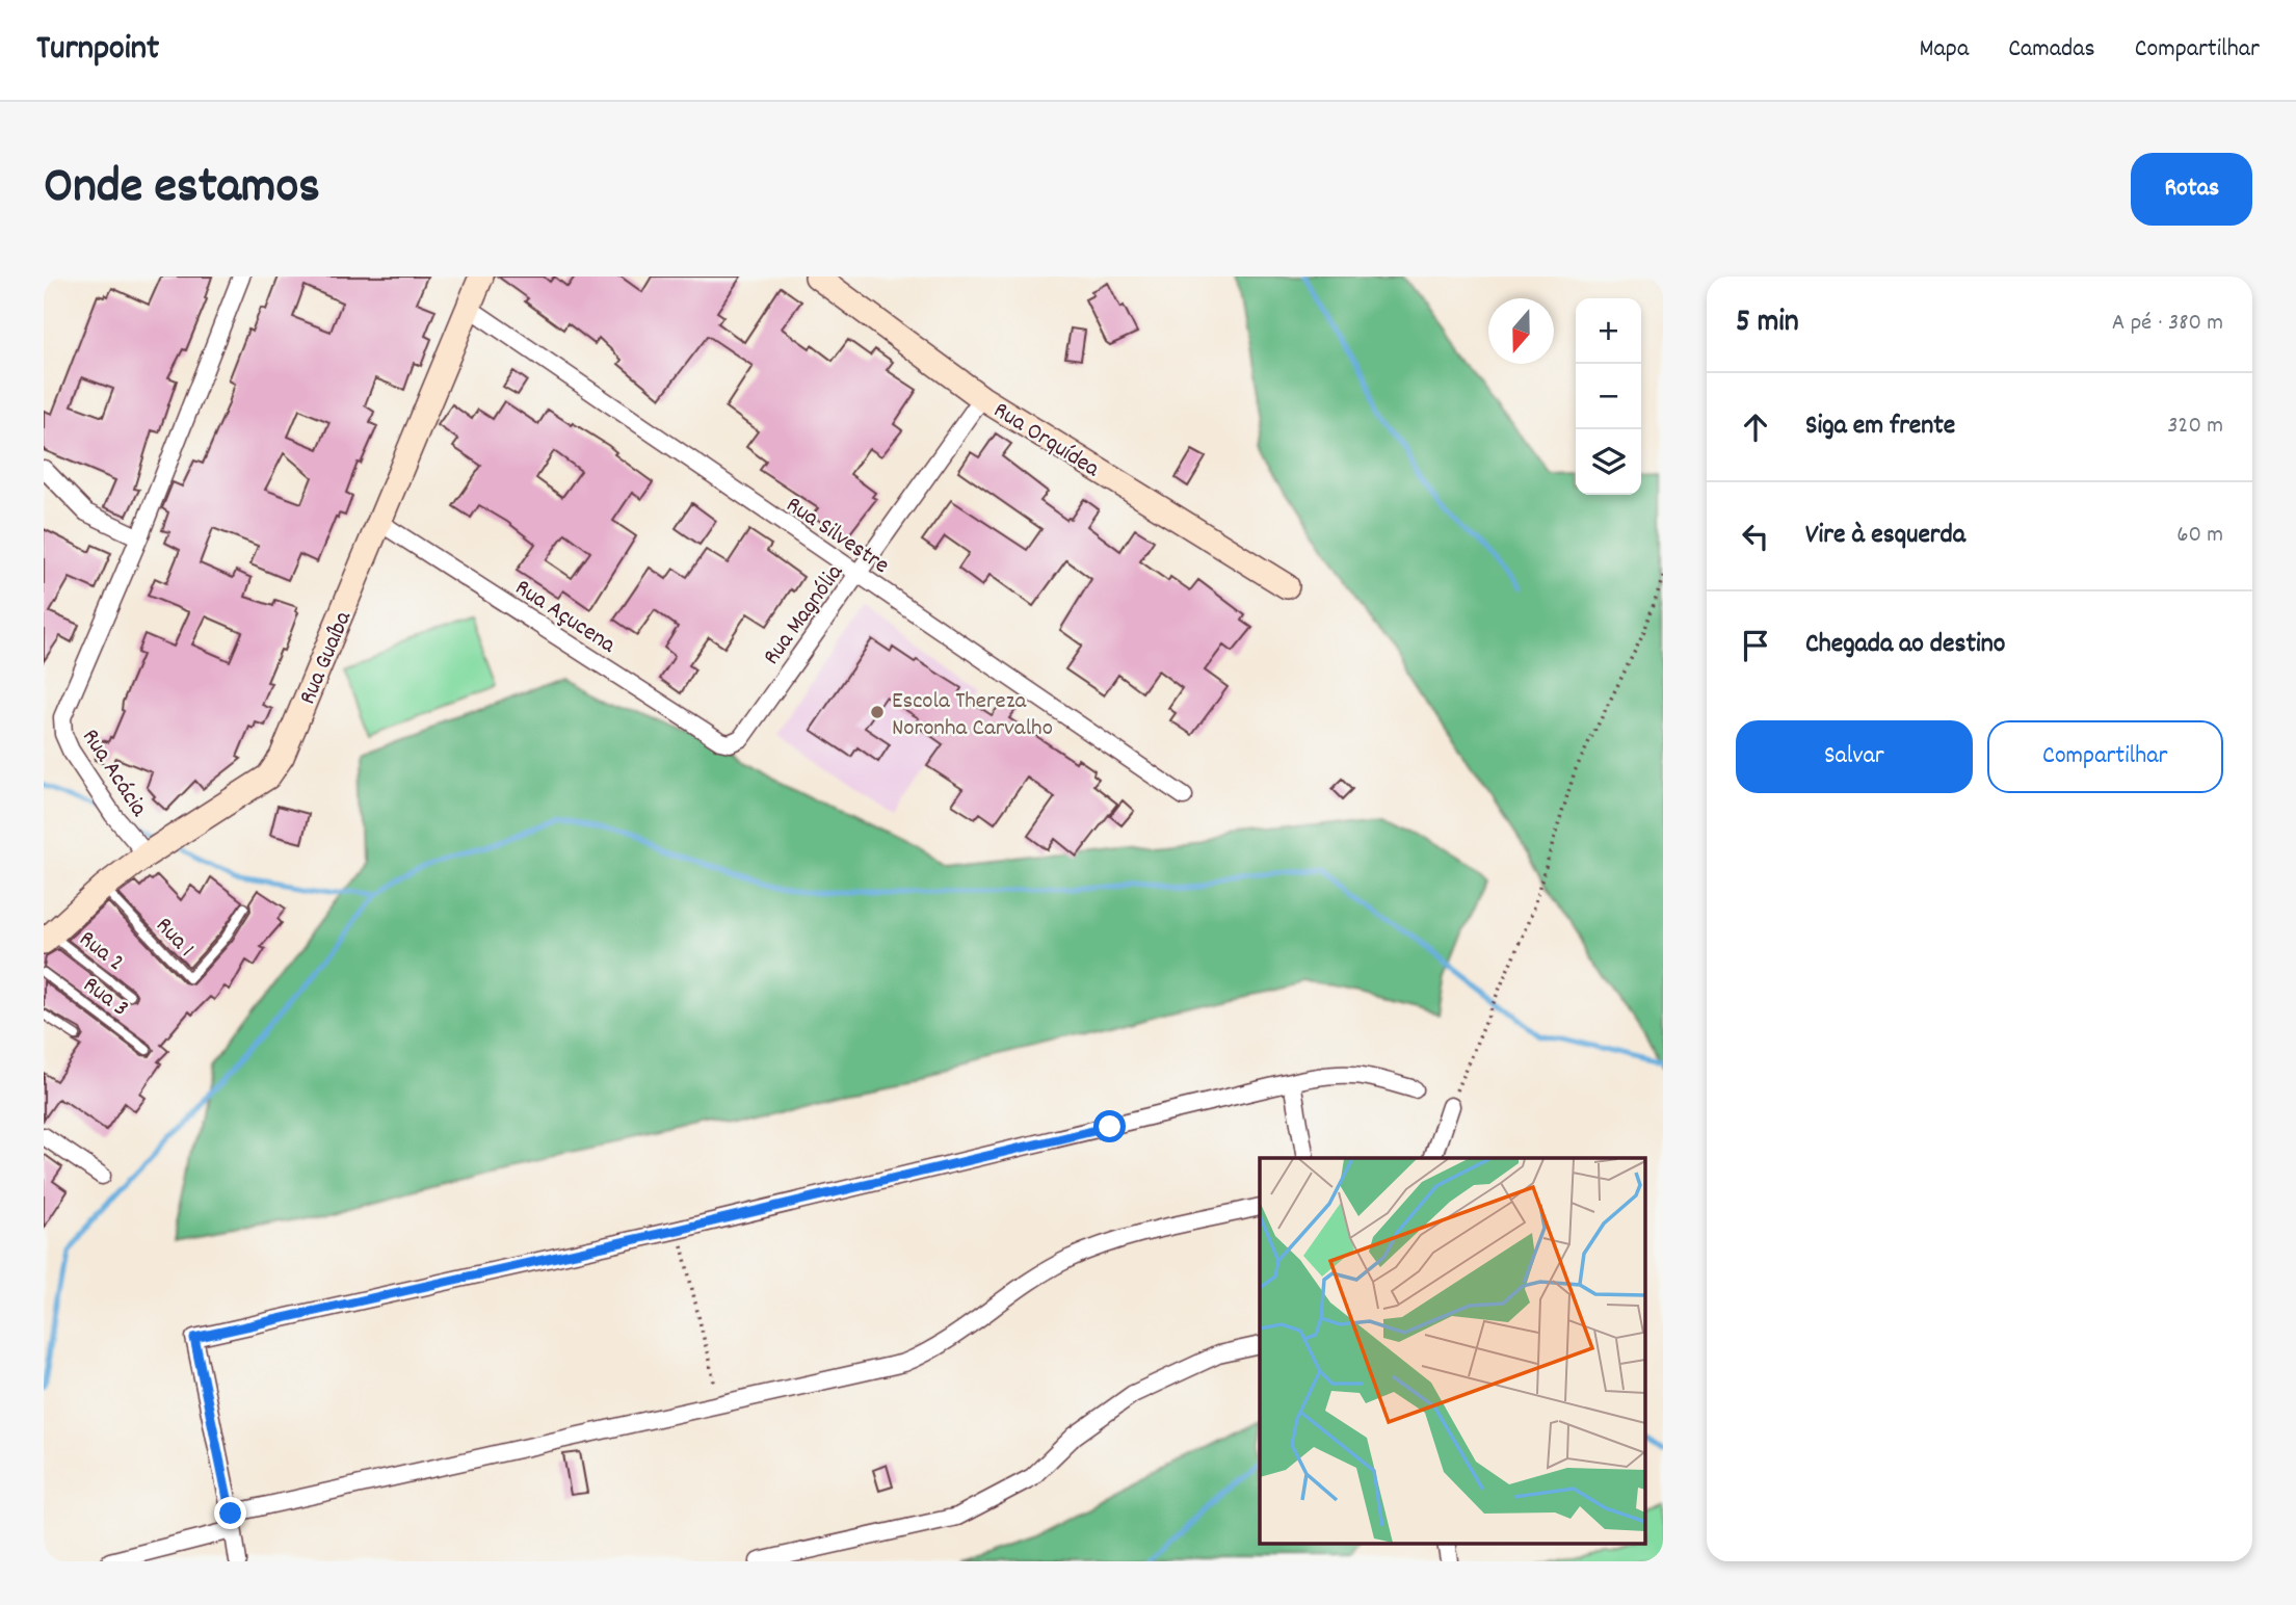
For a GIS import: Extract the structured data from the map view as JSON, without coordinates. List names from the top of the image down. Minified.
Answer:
{"streets":{"street":["Rua Orquídea","Rua Silvestre","Rua Magnólia","Rua Açucena","Rua Guaíba","Rua Acácia"],"lane":["Rua 1","Rua 2","Rua 3"]},"crossings":[["Rua Orquídea","Rua Magnólia"],["Rua Silvestre","Rua Magnólia"],["Rua Silvestre","Rua Guaíba"],["Rua Magnólia","Rua Açucena"],["Rua Açucena","Rua Guaíba"],["Rua Guaíba","Rua Acácia"],["Rua Guaíba","Rua 1"],["Rua Guaíba","Rua 2"]],"places":["Escola Thereza Noronha Carvalho"],"north":"bottom","page":{"header":"Turnpoint","nav":["Mapa","Camadas","Compartilhar"],"title":"Onde estamos","buttons":["Rotas",["Salvar","Compartilhar"]],"heading":["5 min","A pé · 380 m"],"map_buttons":["+","−"],"list":[["Siga em frente","320 m"],["Vire à esquerda","60 m"],"Chegada ao destino"]}}
